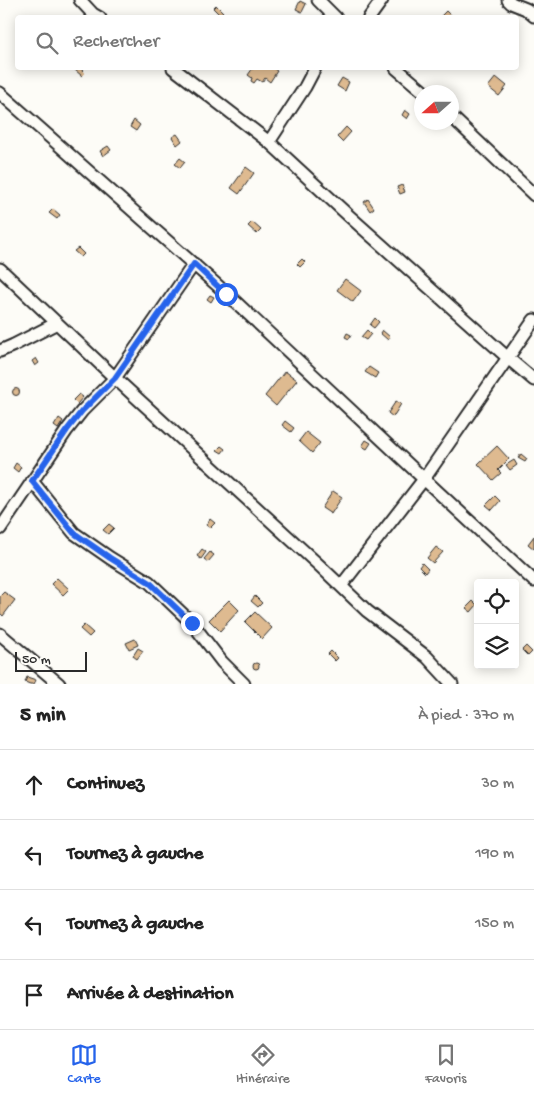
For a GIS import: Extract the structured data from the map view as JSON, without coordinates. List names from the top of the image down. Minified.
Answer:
{"scale_bar":"50 m","north":"left","page":{"search":"Rechercher","scale":"50 m","heading":["5 min","À pied · 370 m"],"list":[["Continuez","30 m"],["Tournez à gauche","190 m"],["Tournez à gauche","150 m"],"Arrivée à destination"],"nav":["Carte","Itinéraire","Favoris"]}}
